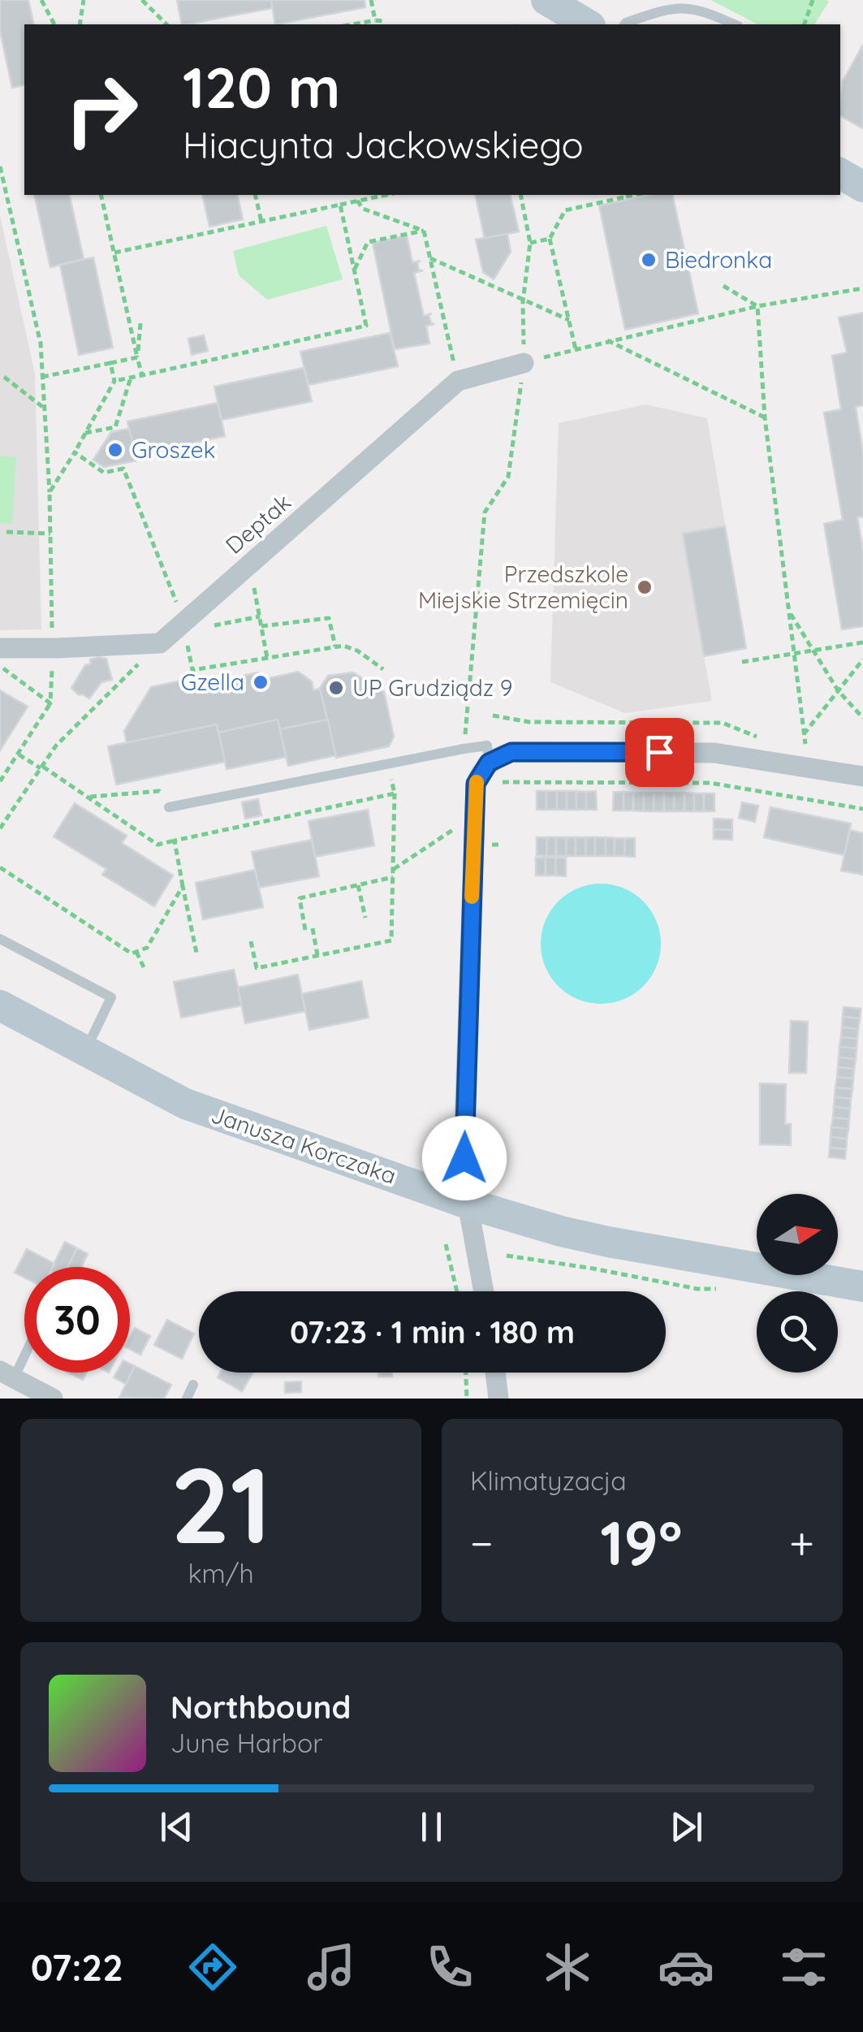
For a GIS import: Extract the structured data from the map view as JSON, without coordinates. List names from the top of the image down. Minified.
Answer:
{"streets":{"street":["Deptak","Janusza Korczaka"]},"places":["Biedronka","Groszek","Przedszkole Miejskie Strzemięcin","Gzella","UP Grudziądz 9"],"north":"right","page":{"turn":["120 m","Hiacynta Jackowskiego"],"limit":"30","trip":"07:23 · 1 min · 180 m","tile":[["21","km/h"],"Klimatyzacja"],"heat":["−","19°","+"],"song":["Northbound","June Harbor"],"tabs":"07:22"}}
